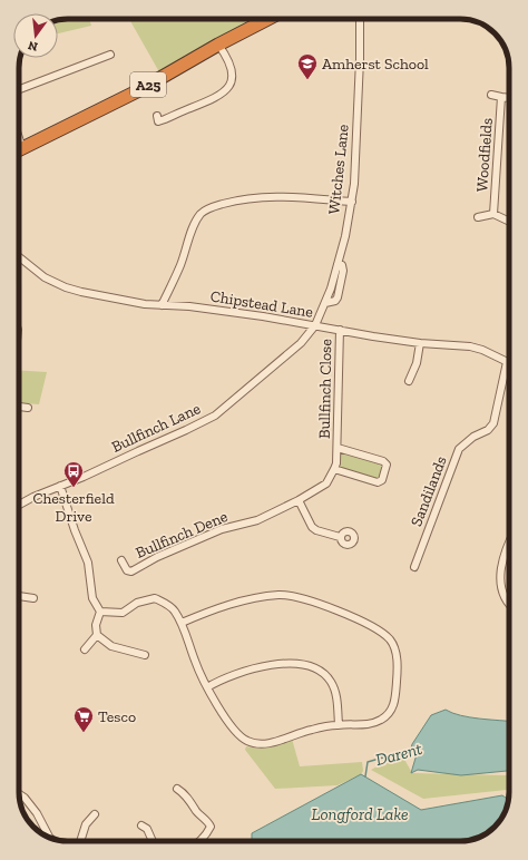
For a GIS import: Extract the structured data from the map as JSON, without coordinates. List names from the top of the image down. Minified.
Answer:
{"streets":{"highway":["A25"],"street":["Woodfields","Witches Lane","Chipstead Lane","Bullfinch Close","Bullfinch Lane","Sandilands","Bullfinch Dene"]},"crossings":[["Witches Lane","Chipstead Lane"],["Witches Lane","Bullfinch Lane"],["Chipstead Lane","Bullfinch Close"],["Chipstead Lane","Bullfinch Lane"],["Chipstead Lane","Sandilands"],["Bullfinch Close","Bullfinch Dene"]],"water":["Darent","Longford Lake"],"places":{"school or university":["Amherst School"],"bus stop":["Chesterfield Drive"],"supermarket":["Tesco"]},"north":"bottom"}
